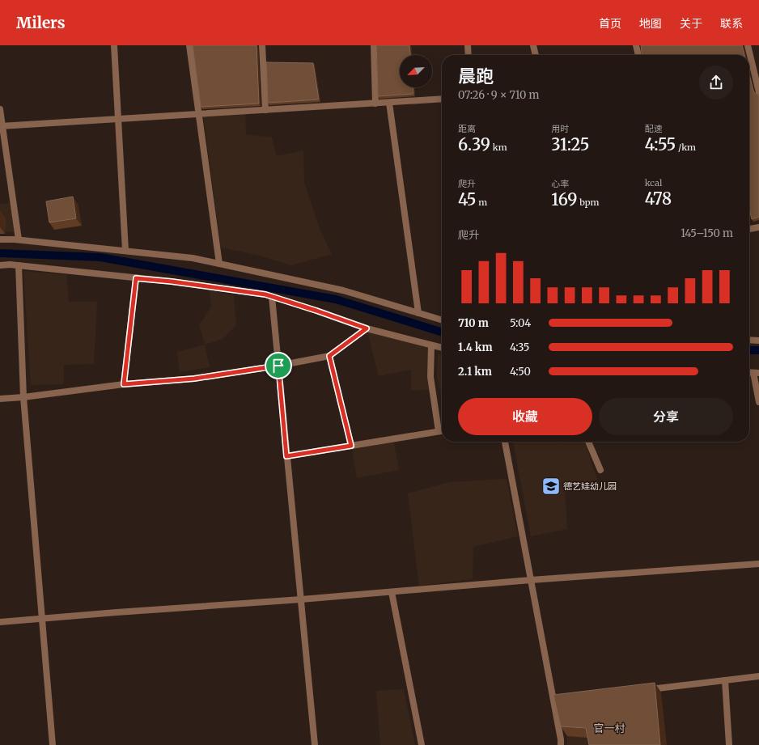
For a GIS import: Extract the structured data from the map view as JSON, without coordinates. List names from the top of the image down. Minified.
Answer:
{"districts":["官一村"],"places":{"school or university":["德艺娃幼儿园"]},"north":"bottom left","page":{"header":"Milers","nav":["首页","地图","关于","联系"],"heading":["晨跑","07:26 · 9 × 710 m"],"stats":[["距离","6.39 km"],["用时","31:25"],["配速","4:55 /km"],["爬升","45 m"],["心率","169 bpm"],["kcal","478"]],"chart":["爬升","145–150 m"],"list":[{"name":"710 m","note":"5:04"},{"name":"1.4 km","note":"4:35"},{"name":"2.1 km","note":"4:50"}],"buttons":["收藏","分享"]}}
